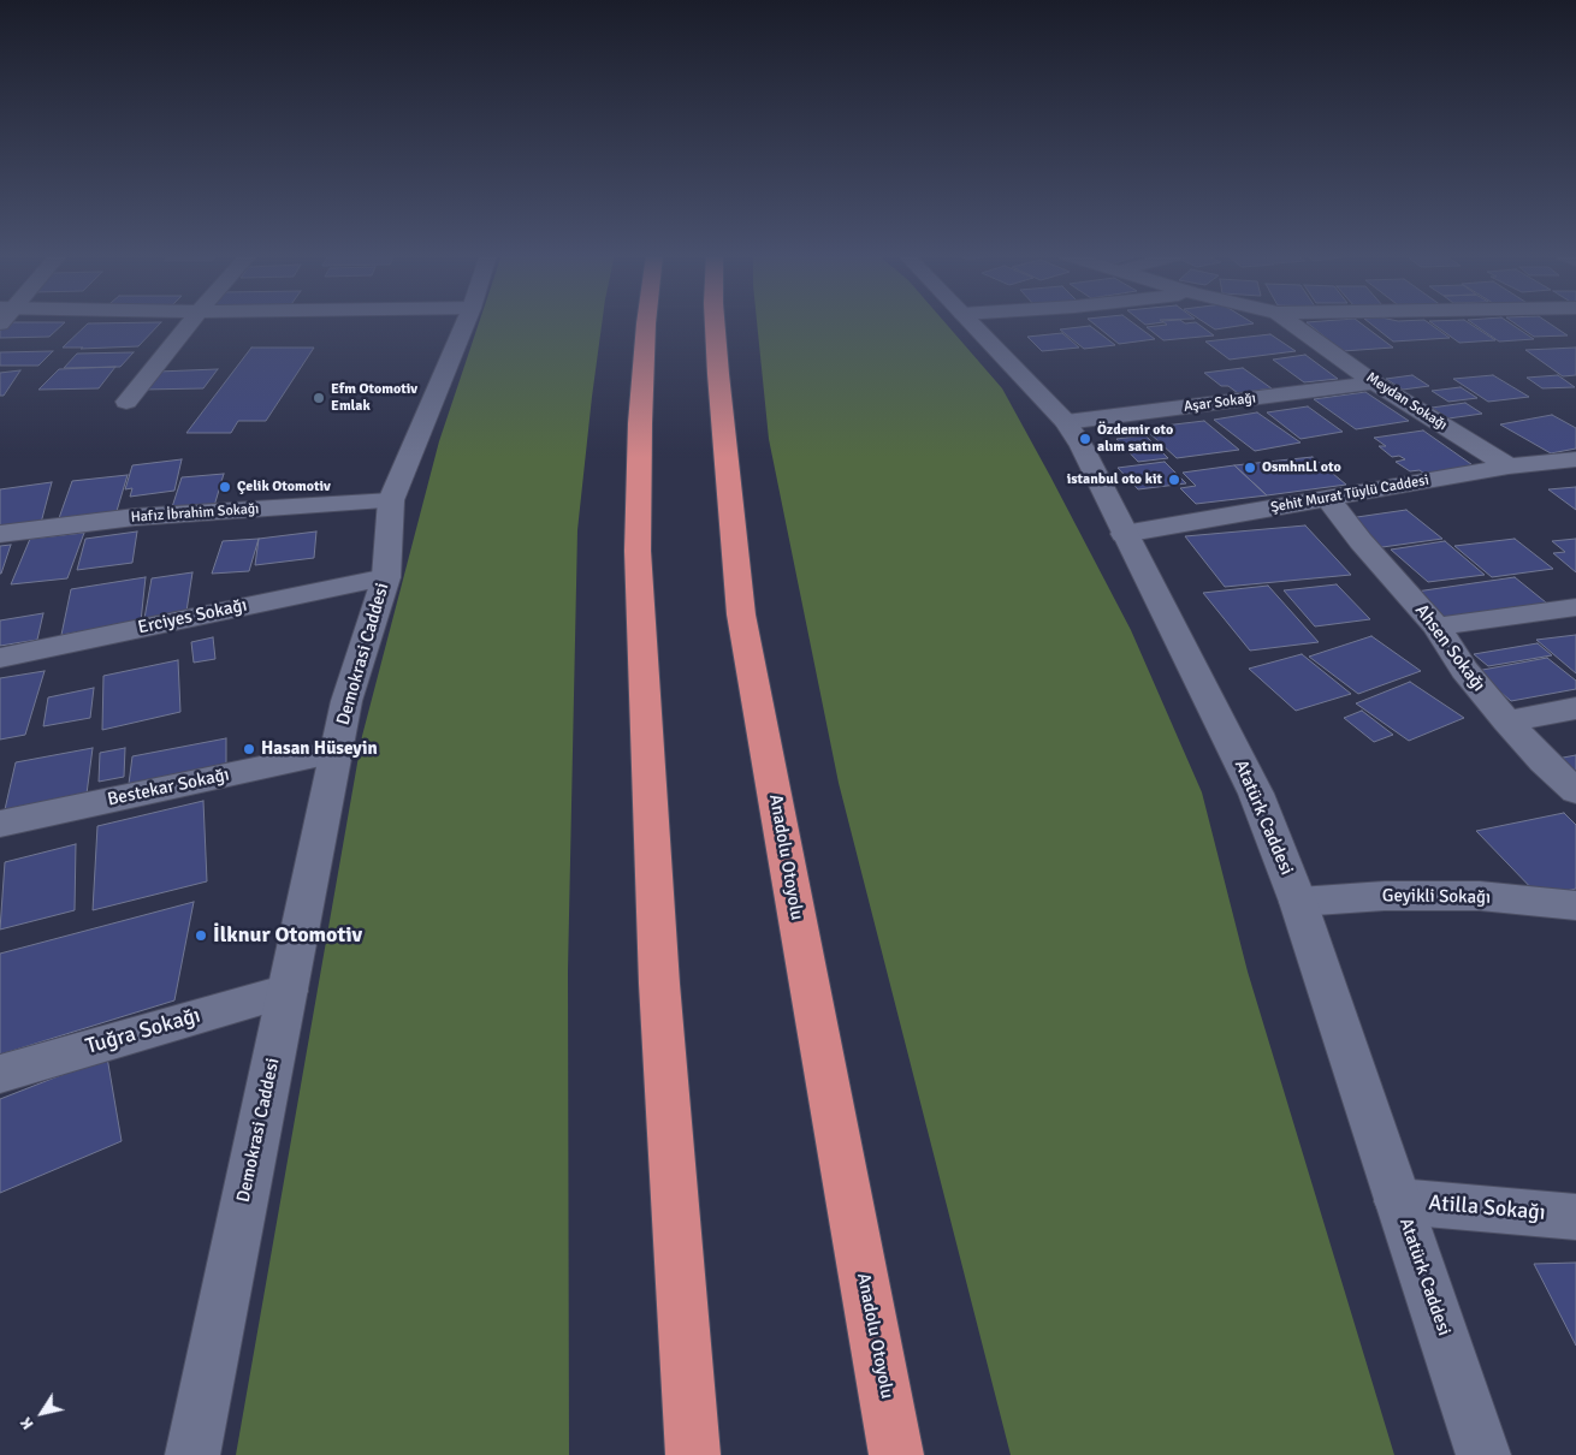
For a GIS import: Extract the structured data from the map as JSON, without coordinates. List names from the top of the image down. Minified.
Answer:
{"streets":{"highway":["Anadolu Otoyolu"],"street":["Meydan Sokağı","Aşar Sokağı","Şehit Murat Tüylü Caddesi","Hafız İbrahim Sokağı","Erciyes Sokağı","Ahsen Sokağı","Demokrasi Caddesi","Bestekar Sokağı","Atatürk Caddesi","Geyikli Sokağı","Tuğra Sokağı","Atilla Sokağı"]},"crossings":[["Meydan Sokağı","Aşar Sokağı"],["Meydan Sokağı","Şehit Murat Tüylü Caddesi"],["Aşar Sokağı","Atatürk Caddesi"],["Şehit Murat Tüylü Caddesi","Ahsen Sokağı"],["Şehit Murat Tüylü Caddesi","Atatürk Caddesi"],["Hafız İbrahim Sokağı","Demokrasi Caddesi"],["Erciyes Sokağı","Demokrasi Caddesi"],["Demokrasi Caddesi","Bestekar Sokağı"],["Demokrasi Caddesi","Tuğra Sokağı"],["Atatürk Caddesi","Geyikli Sokağı"],["Atatürk Caddesi","Atilla Sokağı"]],"places":["Efm Otomotiv Emlak","Özdemir oto alım satım","OsmhnLl oto","istanbul oto kit","Çelik Otomotiv","Hasan Hüseyin","İlknur Otomotiv"],"north":"bottom left"}
